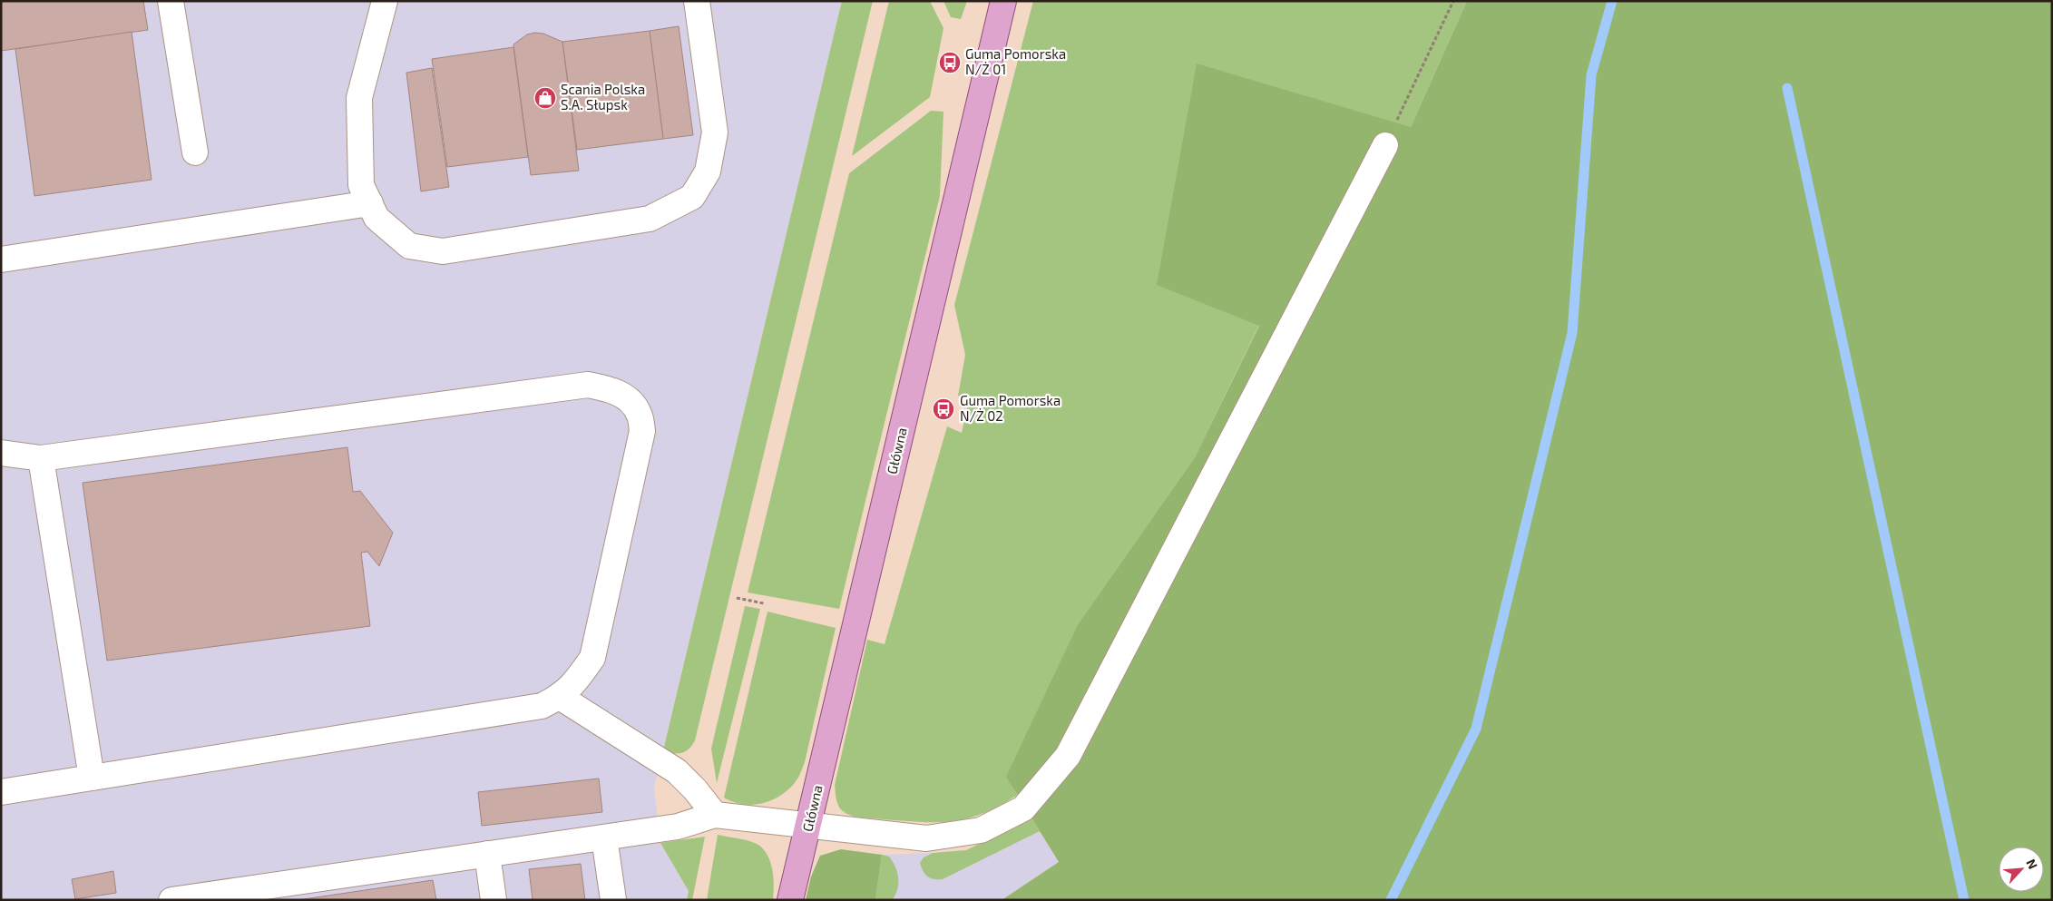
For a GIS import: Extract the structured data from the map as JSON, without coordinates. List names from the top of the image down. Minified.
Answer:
{"streets":{"main road":["Główna"]},"places":{"bus stop":["Guma Pomorska N/Ż 01","Guma Pomorska N/Ż 02"],"shop":["Scania Polska S.A. Słupsk"]},"north":"top right"}
